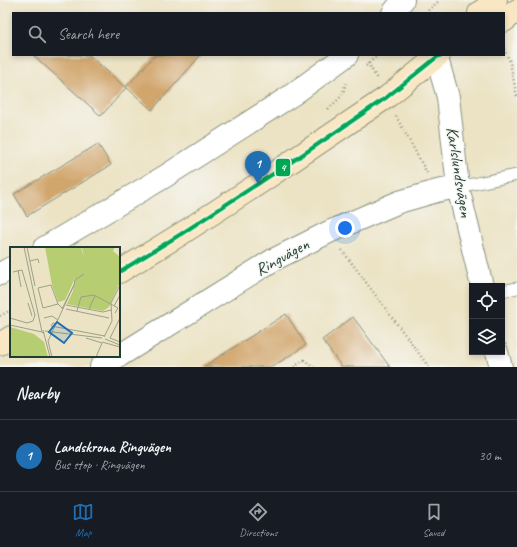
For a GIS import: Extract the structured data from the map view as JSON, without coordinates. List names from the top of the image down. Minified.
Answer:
{"streets":{"street":["Karlslundsvägen","Ringvägen"]},"crossings":[["Karlslundsvägen","Ringvägen"]],"lines":["transit line 4"],"page":{"search":"Search here","pins":"1","heading":"Nearby","list":[{"mark":"1","name":"Landskrona Ringvägen","note":"Bus stop · Ringvägen","value":"30 m"}],"nav":["Map","Directions","Saved"]}}
